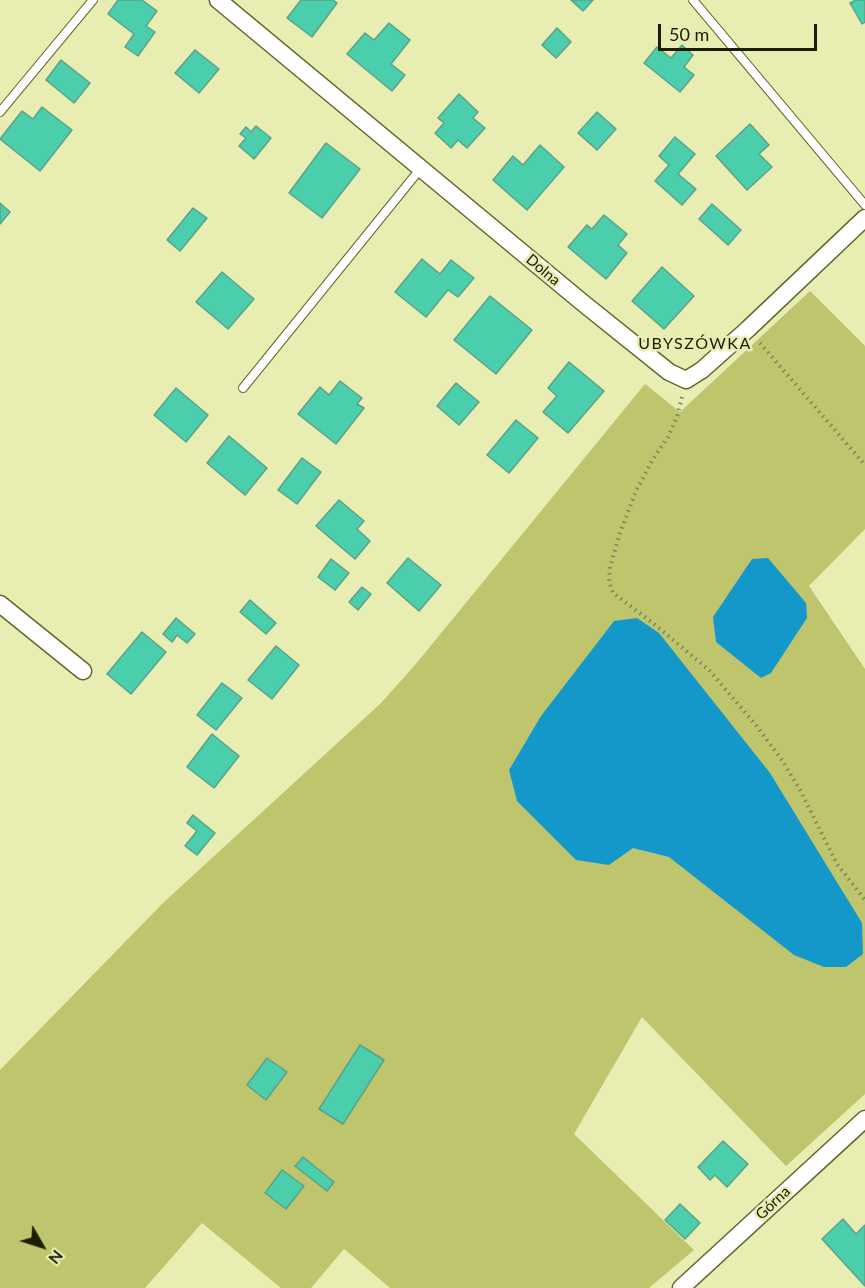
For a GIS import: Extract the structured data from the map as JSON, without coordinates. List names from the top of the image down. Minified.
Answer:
{"streets":{"street":["Dolna","Górna"]},"districts":["UBYSZÓWKA"],"scale_bar":"50 m","north":"bottom right"}
